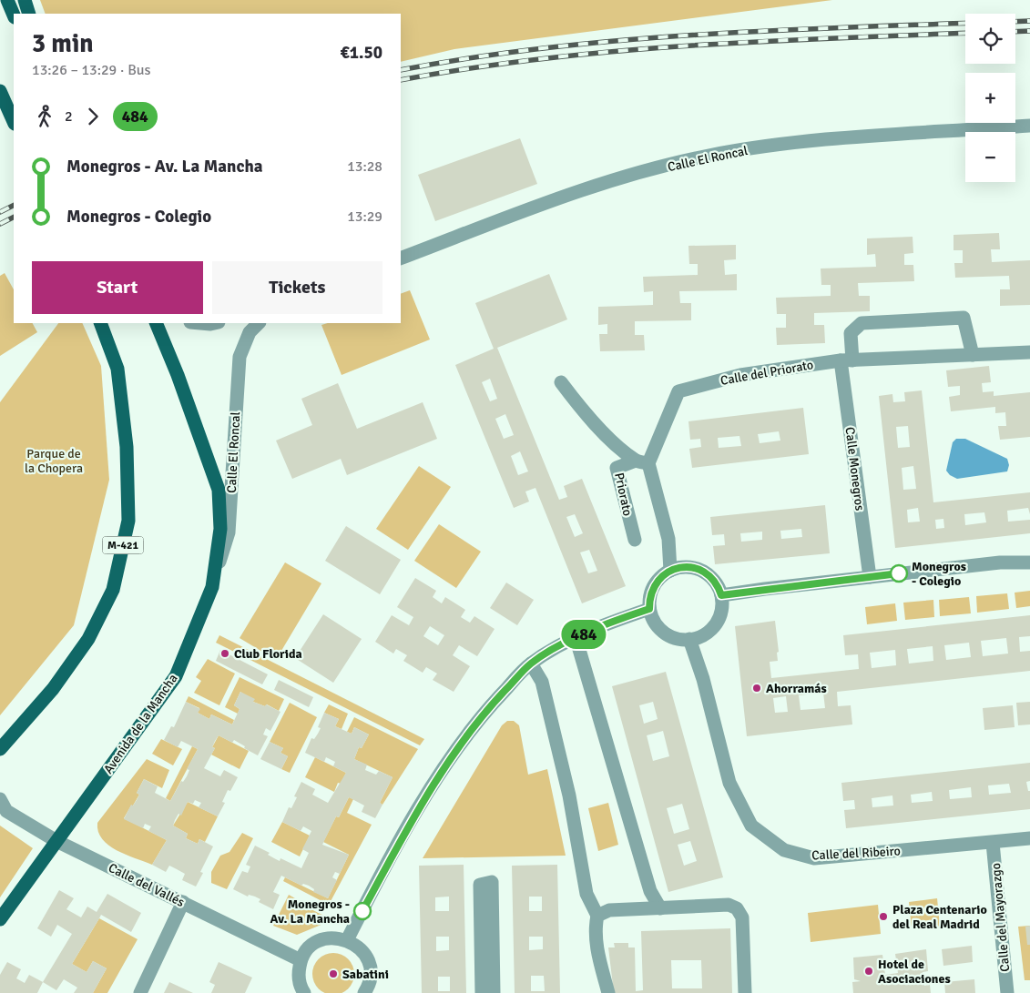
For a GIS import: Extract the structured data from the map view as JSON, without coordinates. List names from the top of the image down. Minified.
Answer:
{"streets":{"main road":["M-421","Avenida de la Mancha"],"street":["Calle El Roncal","Calle del Priorato","Calle Monegros","Priorato","Calle del Ribeiro","Calle del Vallés","Calle del Mayorazgo"]},"crossings":[["Calle El Roncal","Avenida de la Mancha"],["Calle del Priorato","Calle Monegros"],["Calle del Priorato","Priorato"],["Avenida de la Mancha","Calle del Vallés"],["Calle del Ribeiro","Calle del Mayorazgo"]],"parks":["Parque de la Chopera"],"places":["Monegros - Colegio","Club Florida","Ahorramás","Monegros - Av. La Mancha","Plaza Centenario del Real Madrid","Hotel de Asociaciones","Sabatini"],"lines":["bus line 484"],"page":{"on_map":"484","map_buttons":["+","−"],"heading":["3 min","13:26 – 13:29 · Bus","€1.50"],"legs":["2","484"],"list":[{"name":"Monegros - Av. La Mancha","value":"13:28"},{"name":"Monegros - Colegio","value":"13:29"}],"buttons":["Start","Tickets"]}}
